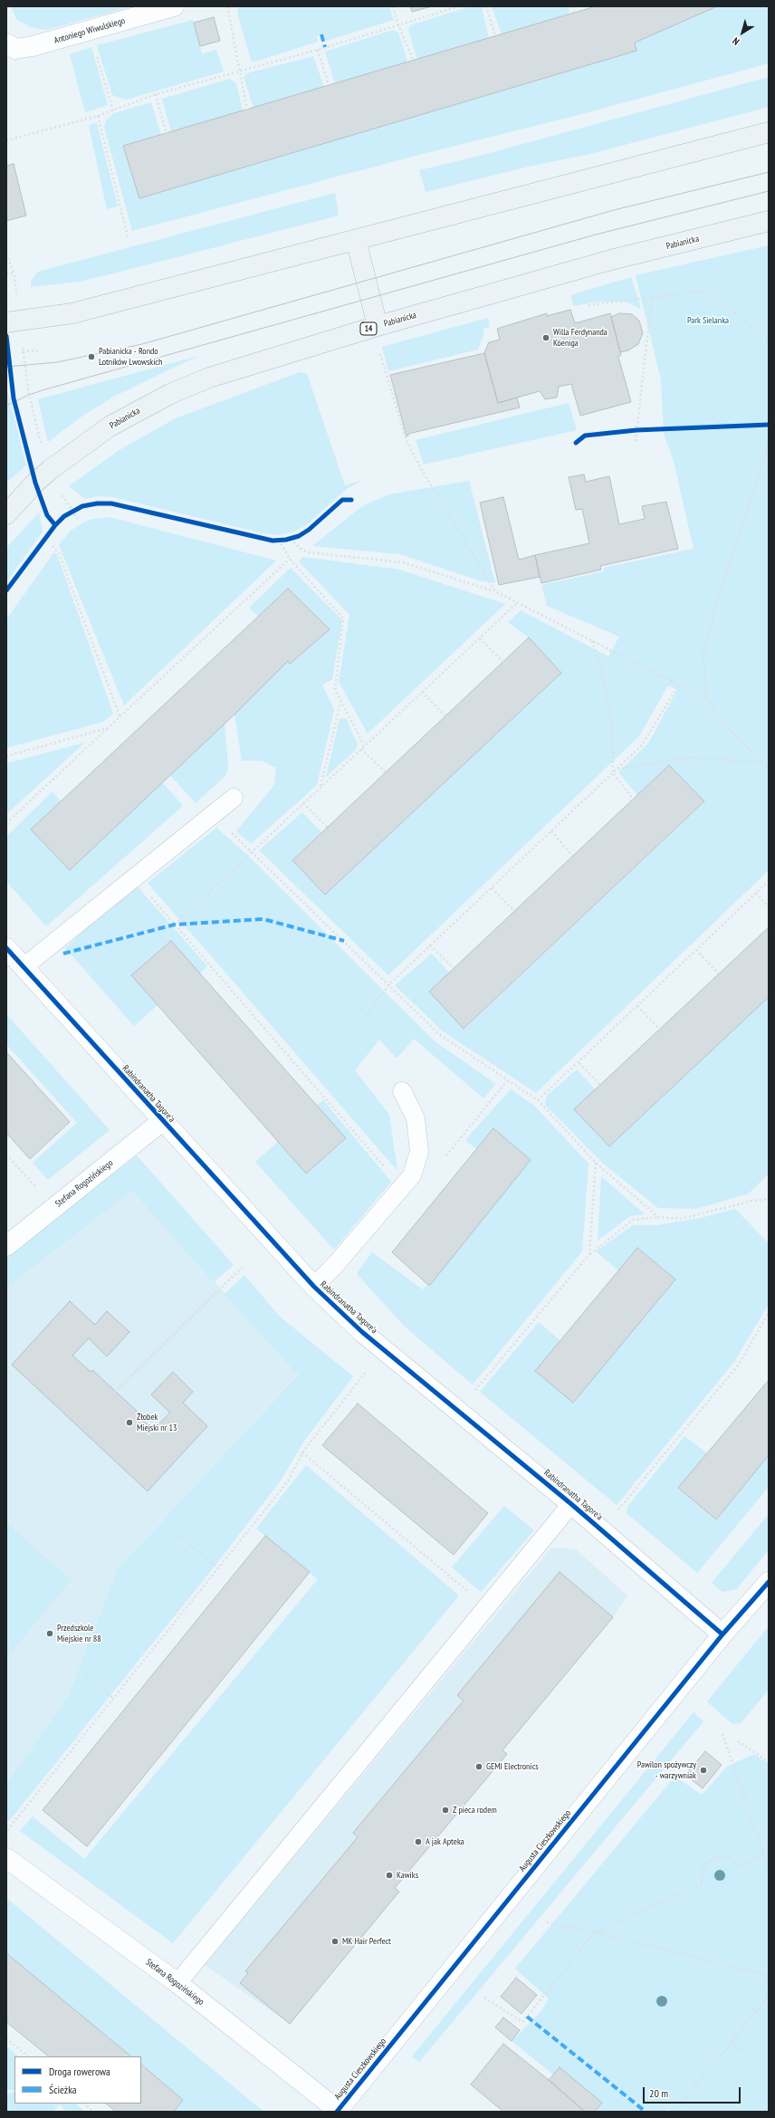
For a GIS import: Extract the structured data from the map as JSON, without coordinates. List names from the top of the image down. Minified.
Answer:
{"streets":{"main road":["Pabianicka","14"],"street":["Antoniego Wiwulskiego","Rabindranatha Tagore'a","Stefana Rogozińskiego","Augusta Cieszkowskiego"]},"crossings":[["Rabindranatha Tagore'a","Stefana Rogozińskiego"],["Rabindranatha Tagore'a","Augusta Cieszkowskiego"],["Stefana Rogozińskiego","Augusta Cieszkowskiego"]],"parks":["Park Sielanka"],"places":["Willa Ferdynanda Köeniga","Pabianicka - Rondo Lotników Lwowskich","Żłobek Miejski nr 13","Przedszkole Miejskie nr 88","GEMI Electronics","Pawilon spożywczy - warzywniak","Z pieca rodem","A jak Apteka","Kawiks","MK Hair Perfect"],"legend":["Droga rowerowa","Ścieżka"],"scale_bar":"20 m","north":"bottom left"}
